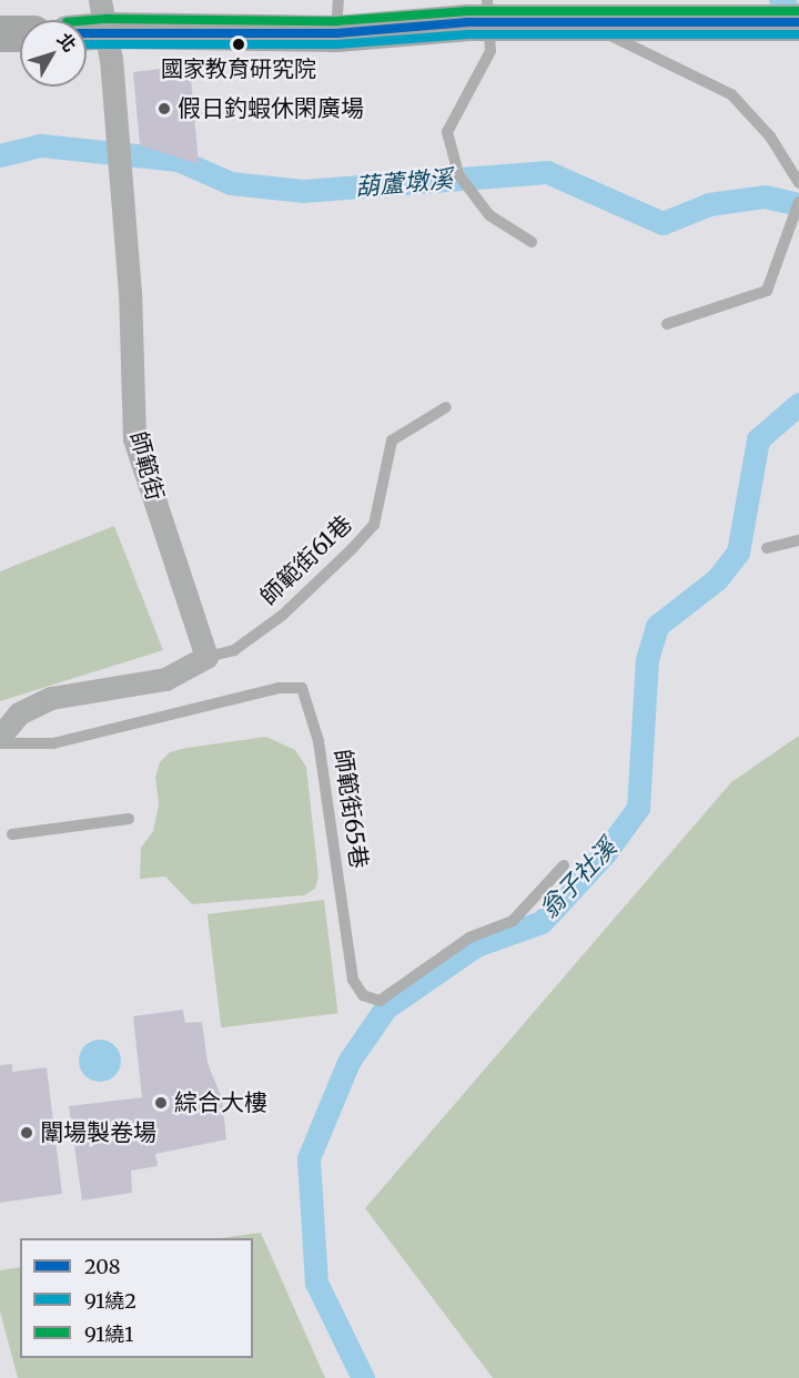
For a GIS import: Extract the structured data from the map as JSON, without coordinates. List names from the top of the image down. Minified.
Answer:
{"streets":{"street":["師範街"],"lane":["師範街61巷","師範街65巷"]},"crossings":[["師範街","師範街61巷"]],"water":["葫蘆墩溪","翁子社溪"],"places":["國家教育研究院","假日釣蝦休閑廣場","綜合大樓","闈場製卷場"],"lines":["transit line 91繞1","transit line 208","transit line 91繞2"],"legend":["208","91繞2","91繞1"],"north":"top right"}
